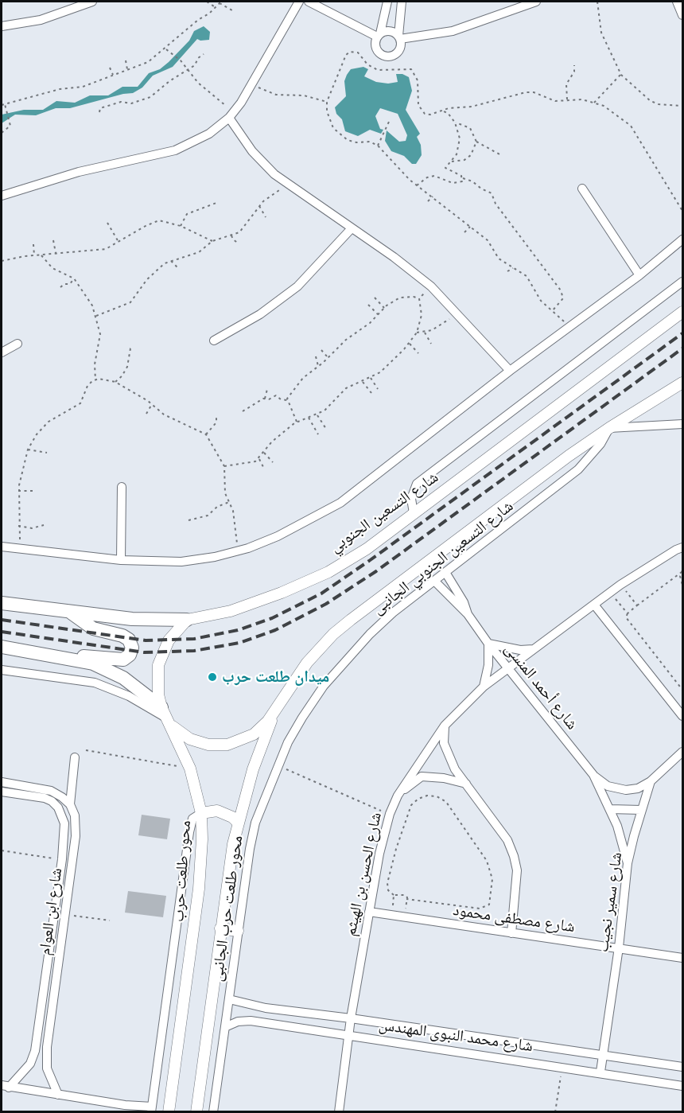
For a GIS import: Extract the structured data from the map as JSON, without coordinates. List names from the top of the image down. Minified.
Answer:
{"streets":{"highway":["شارع التسعين الجنوبي"],"main road":["محور طلعت حرب"],"street":["شارع التسعين الجنوبي الجانبى","شارع أحمد المنسى","شارع الحسن بن الهيثم","شارع سمير نجيب","محور طلعت حرب الجانبى","شارع ابن العوام","شارع مصطفى محمود","شارع محمد النبوى المهندس"]},"crossings":[["شارع التسعين الجنوبي","محور طلعت حرب"],["شارع التسعين الجنوبي الجانبى","شارع أحمد المنسى"],["شارع التسعين الجنوبي الجانبى","محور طلعت حرب الجانبى"],["شارع أحمد المنسى","شارع الحسن بن الهيثم"],["شارع أحمد المنسى","شارع سمير نجيب"],["شارع الحسن بن الهيثم","شارع مصطفى محمود"],["شارع الحسن بن الهيثم","شارع محمد النبوى المهندس"],["شارع سمير نجيب","شارع مصطفى محمود"],["شارع سمير نجيب","شارع محمد النبوى المهندس"],["محور طلعت حرب الجانبى","شارع محمد النبوى المهندس"]],"places":["ميدان طلعت حرب"]}
